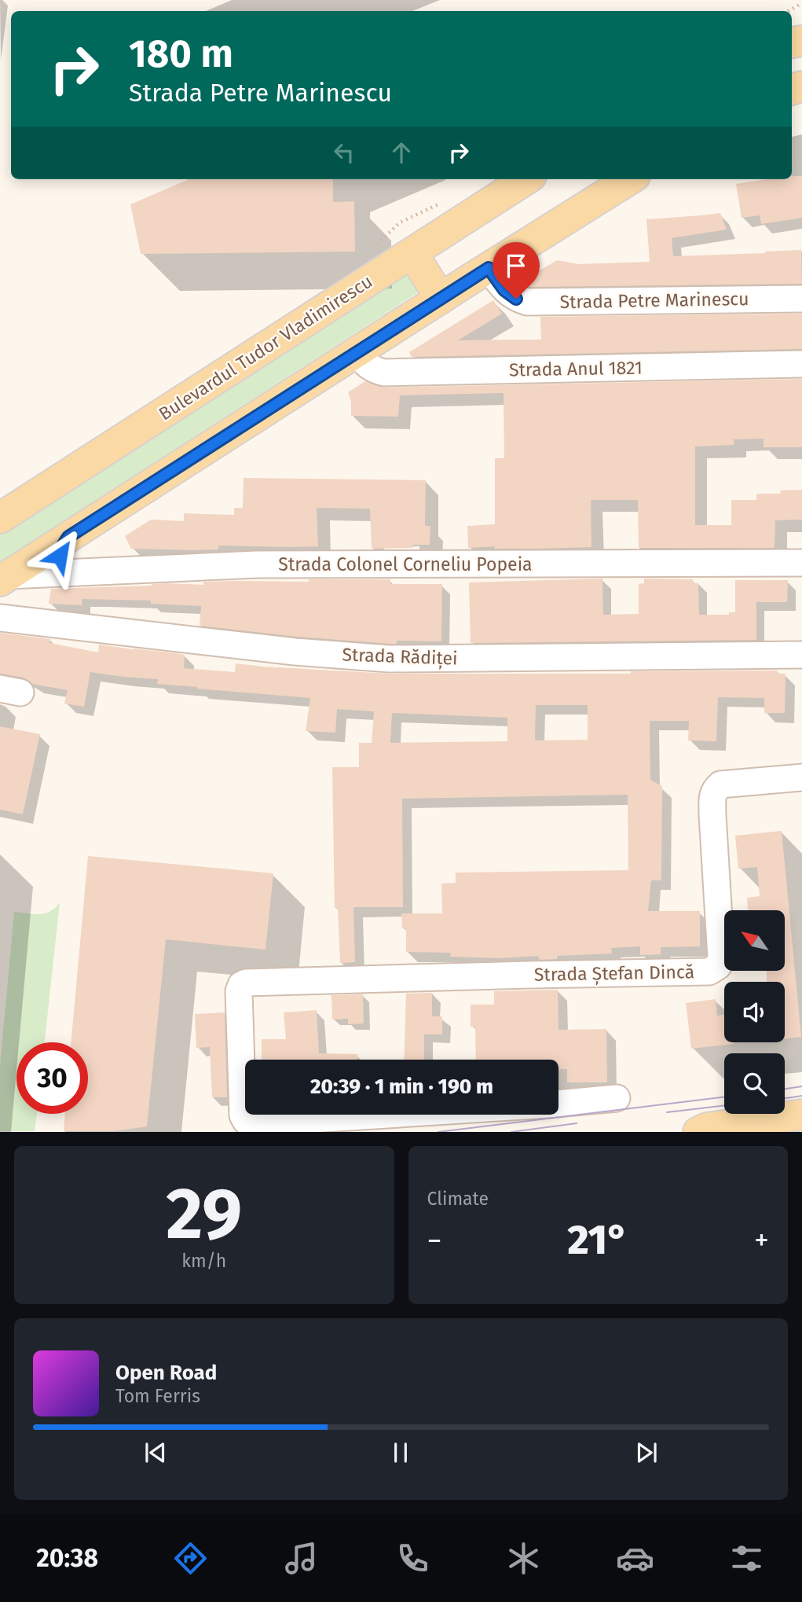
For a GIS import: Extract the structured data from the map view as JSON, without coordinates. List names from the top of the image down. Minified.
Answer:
{"streets":{"main road":["Bulevardul Tudor Vladimirescu"],"street":["Strada Petre Marinescu","Strada Anul 1821","Strada Colonel Corneliu Popeia","Strada Rădiței","Strada Ștefan Dincă"]},"north":"top left","page":{"turn":["180 m","Strada Petre Marinescu"],"limit":"30","trip":"20:39 · 1 min · 190 m","tile":[["29","km/h"],"Climate"],"heat":["−","21°","+"],"song":["Open Road","Tom Ferris"],"tabs":"20:38"}}
